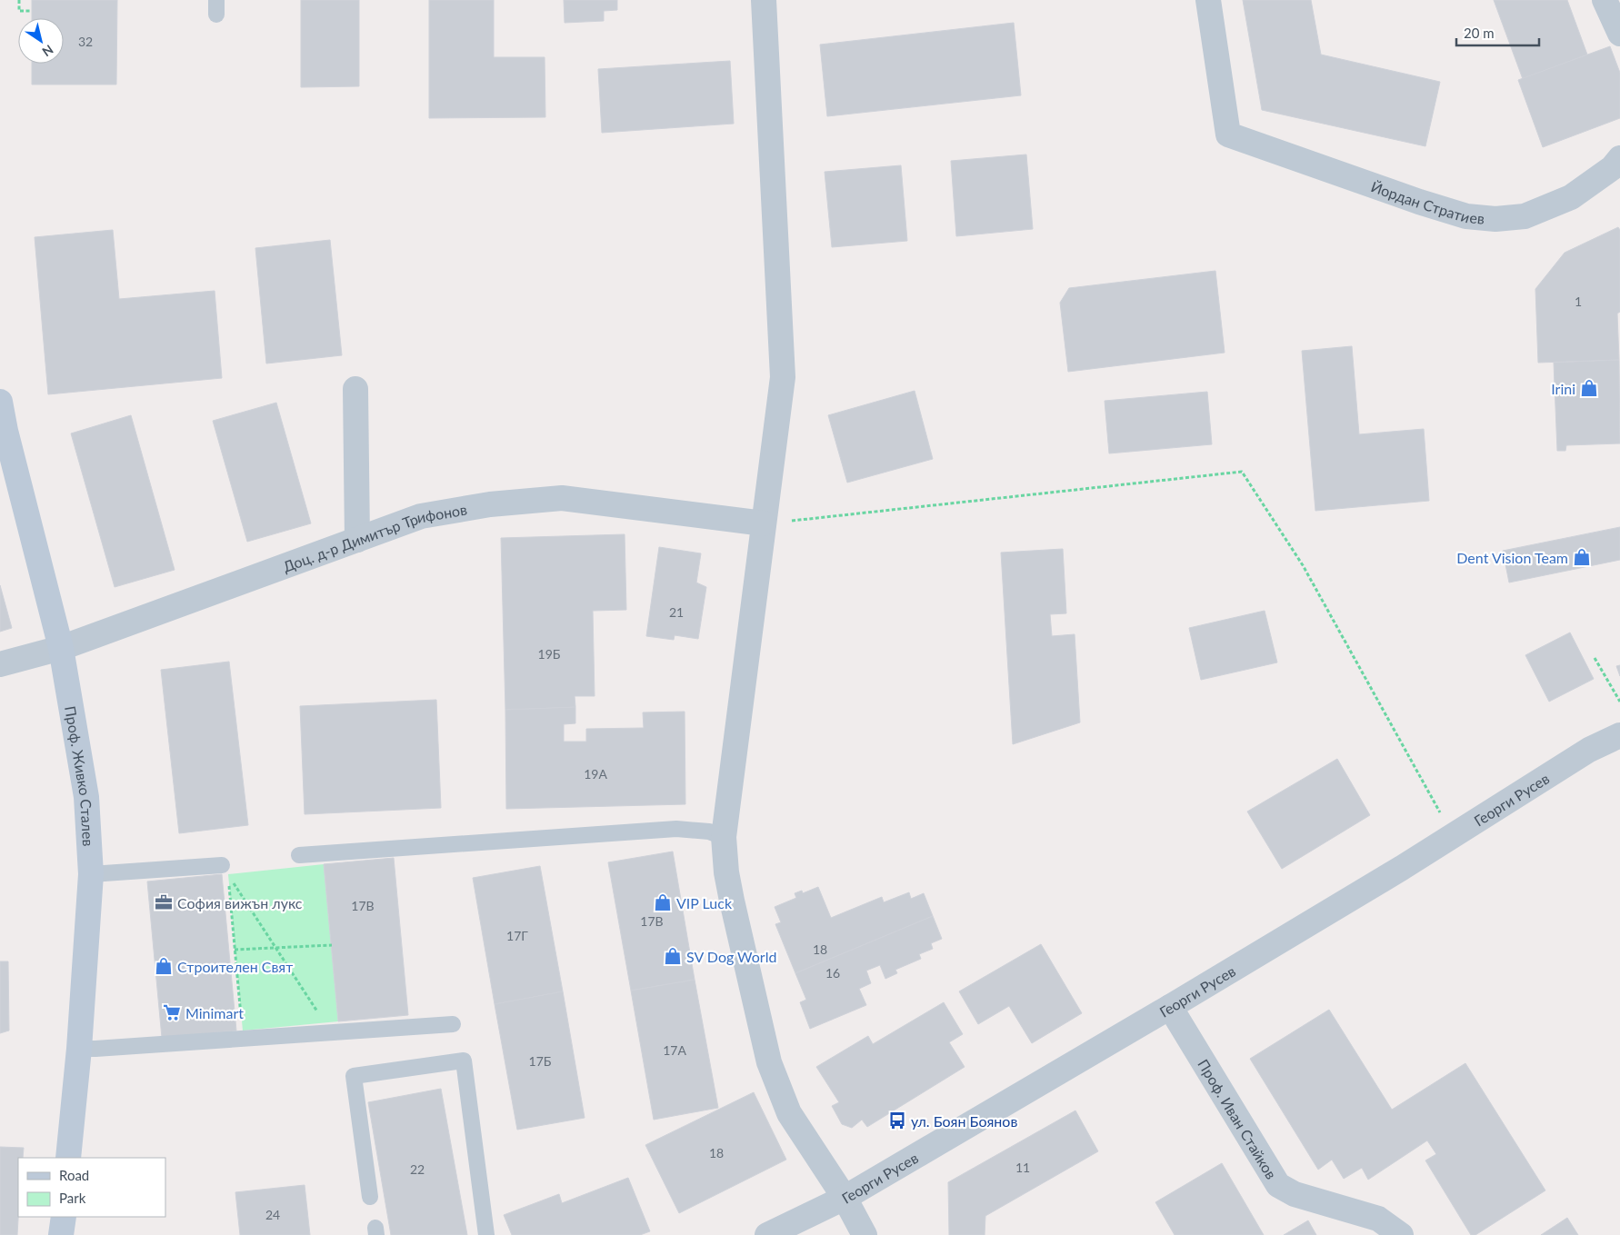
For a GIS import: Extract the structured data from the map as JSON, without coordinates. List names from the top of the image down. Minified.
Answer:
{"streets":{"street":["Йордан Стратиев","Доц. д-р Димитър Трифонов","Проф. Живко Сталев","Георги Русев","Проф. Иван Стайков"]},"crossings":[["Доц. д-р Димитър Трифонов","Проф. Живко Сталев"],["Георги Русев","Проф. Иван Стайков"]],"places":{"shop":["Irini","Dent Vision Team","VIP Luck","SV Dog World","Строителен Свят"],"office":["София вижън лукс"],"supermarket":["Minimart"],"bus stop":["ул. Боян Боянов"]},"house_numbers":["32","1","21","19Б","19А","17В","17В","17Г","18","16","17А","17Б","18","11","22","24"],"legend":["Road","Park"],"scale_bar":"20 m","north":"bottom right"}
